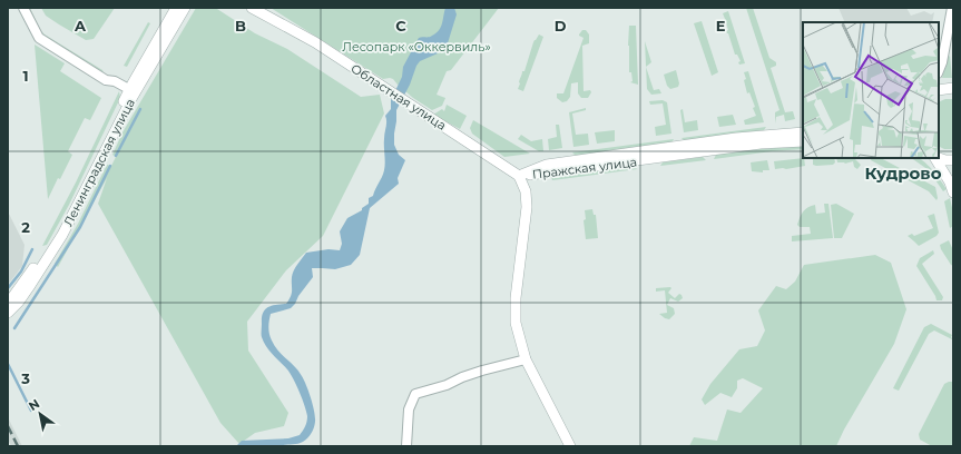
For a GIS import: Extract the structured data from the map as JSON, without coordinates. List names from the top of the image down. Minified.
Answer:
{"streets":{"street":["Областная улица","Ленинградская улица","Пражская улица"]},"crossings":[["Областная улица","Пражская улица"]],"districts":["Кудрово"],"parks":["Лесопарк «Оккервиль»"],"north":"top left","grid":{"columns":["A","B","C","D","E"],"rows":["1","2","3"]}}
